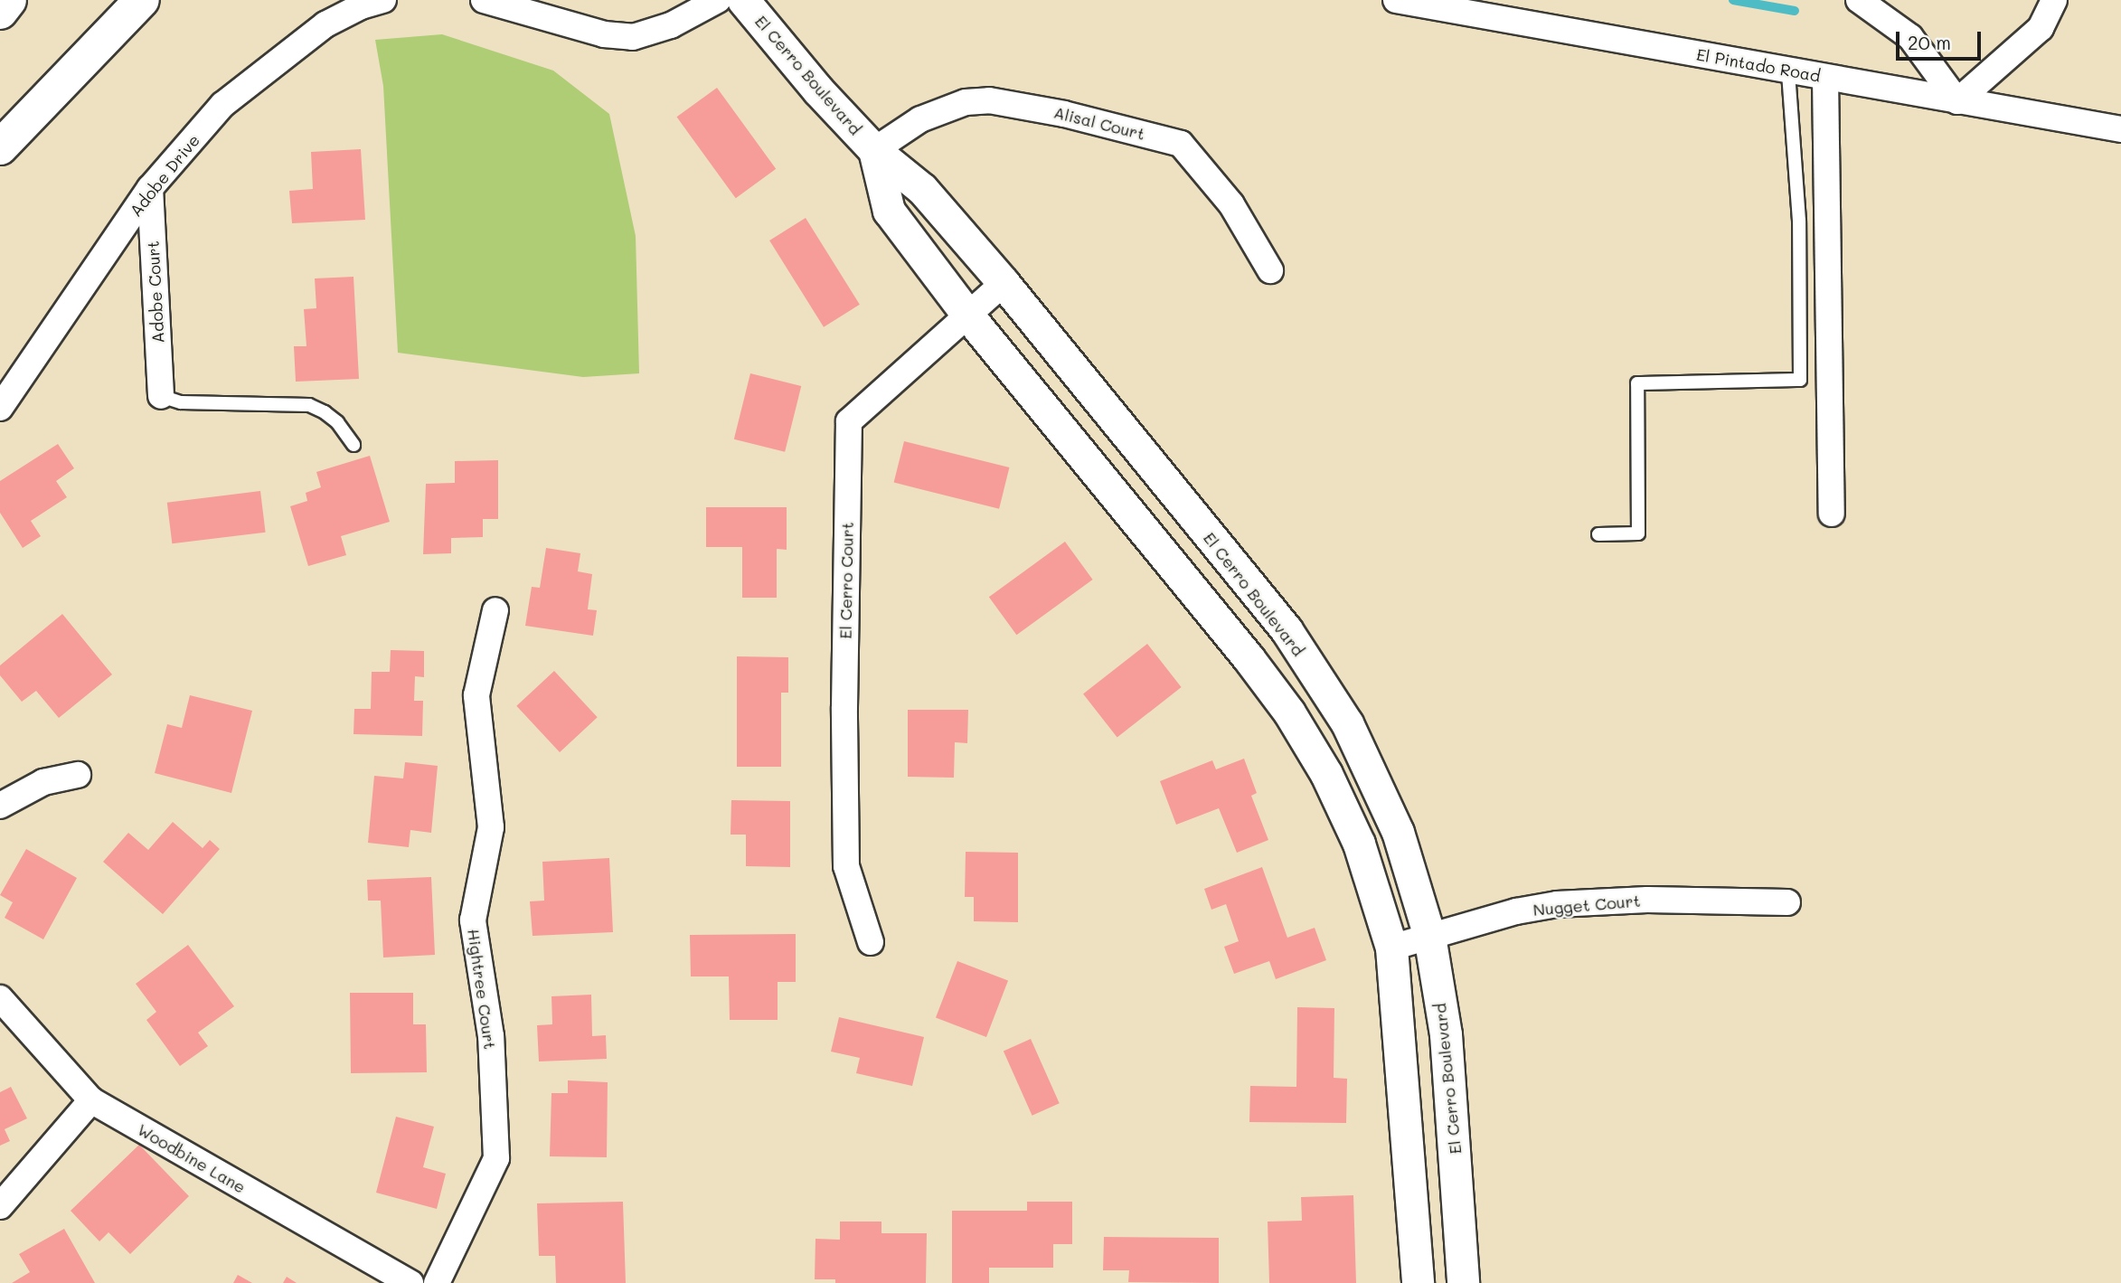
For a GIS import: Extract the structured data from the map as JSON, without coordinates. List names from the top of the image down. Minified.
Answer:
{"streets":{"street":["El Pintado Road","El Cerro Boulevard","Alisal Court","Adobe Drive","Adobe Court","El Cerro Court","Nugget Court","Hightree Court","Woodbine Lane"]},"crossings":[["El Cerro Boulevard","Alisal Court"],["El Cerro Boulevard","El Cerro Court"],["El Cerro Boulevard","Nugget Court"],["Adobe Drive","Adobe Court"]],"scale_bar":"20 m"}
